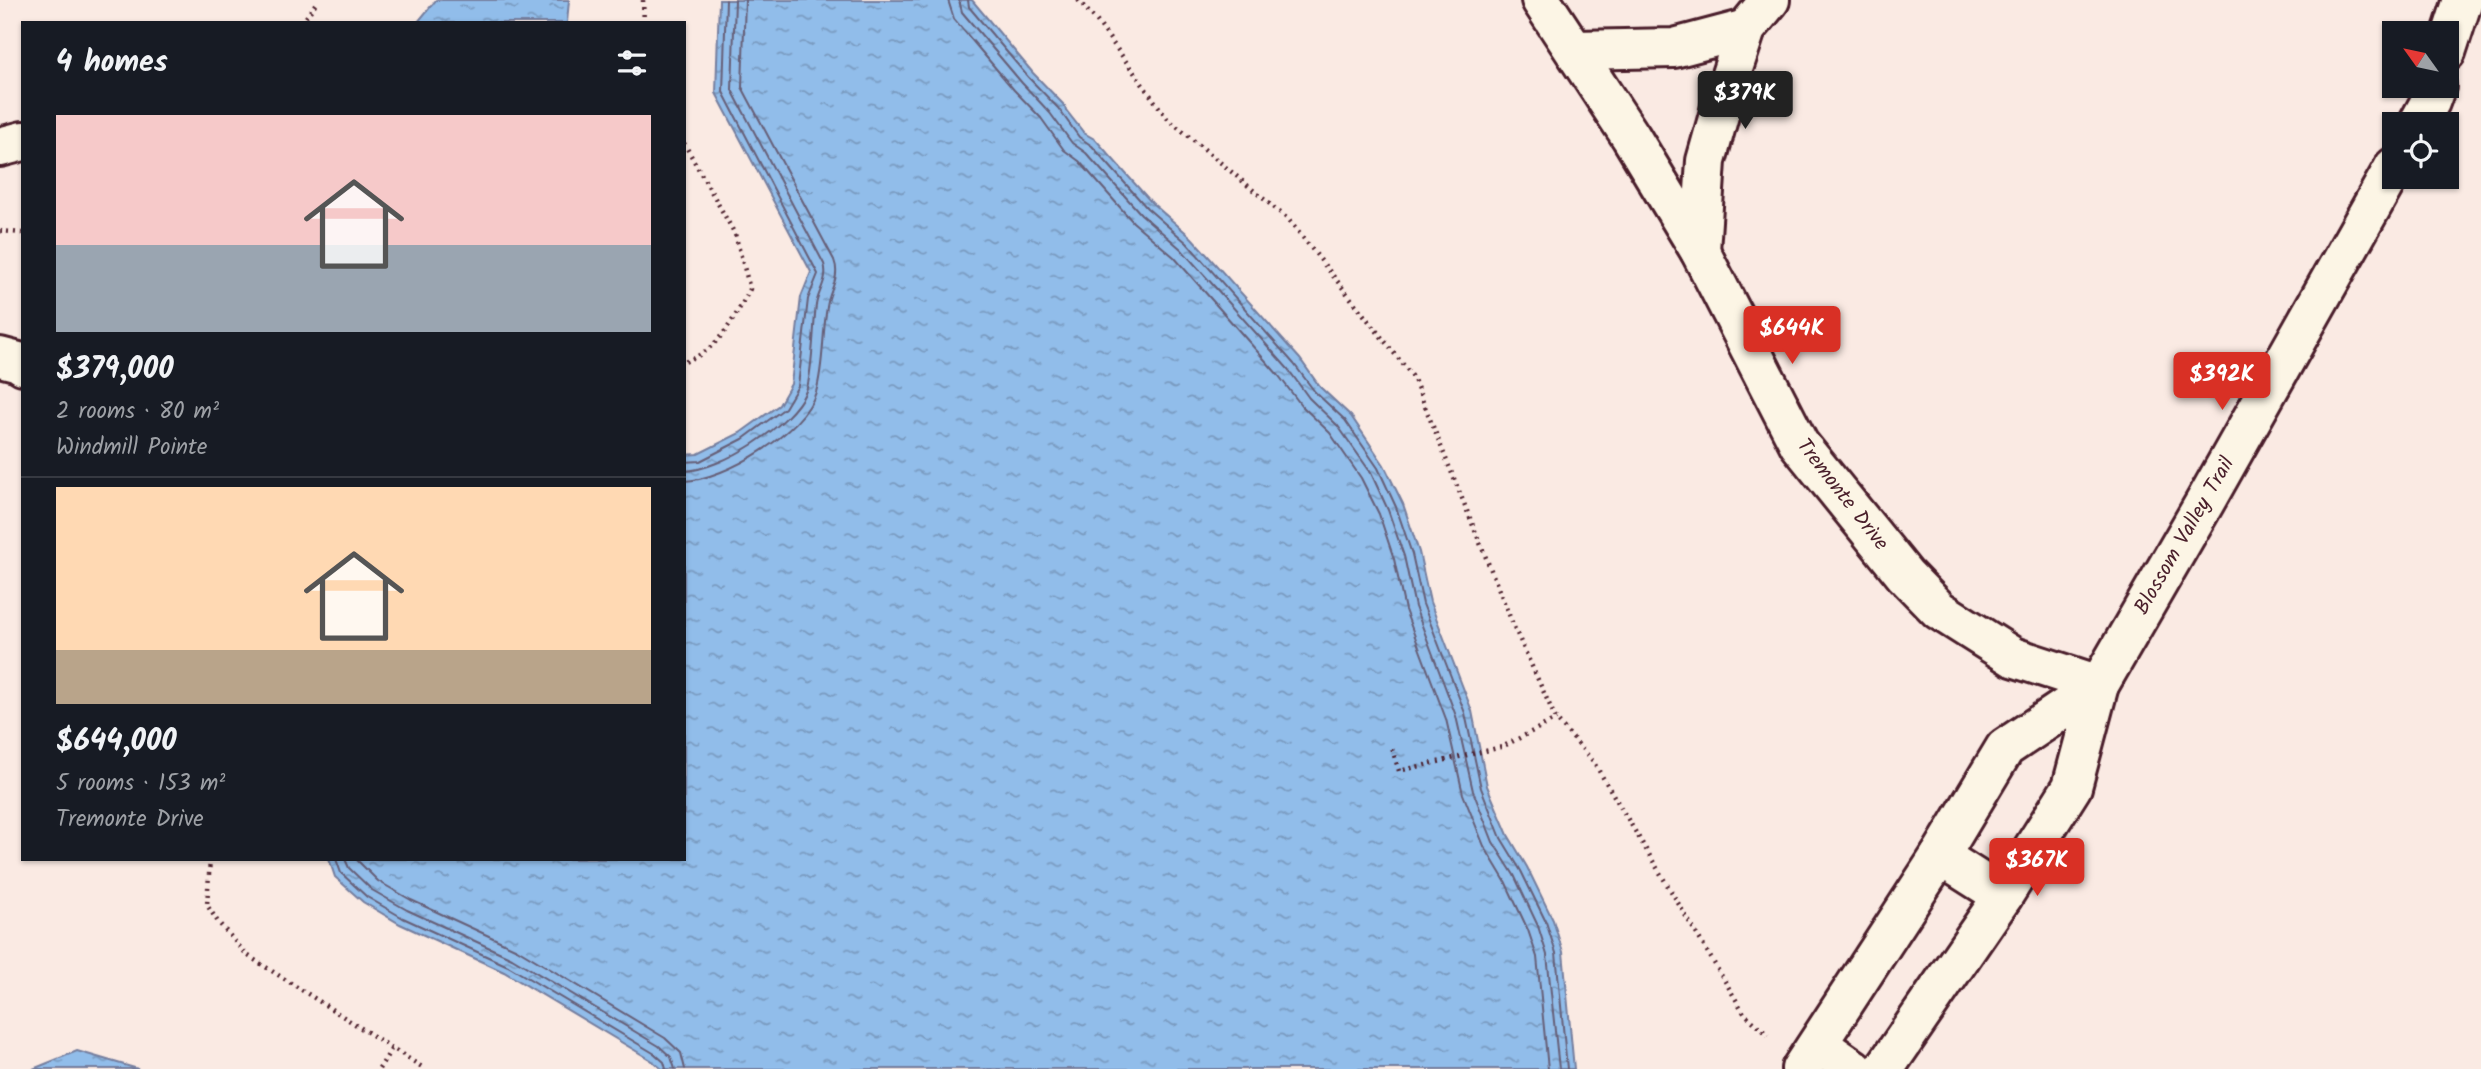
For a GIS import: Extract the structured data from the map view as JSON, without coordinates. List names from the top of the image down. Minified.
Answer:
{"streets":{"street":["Tremonte Drive","Blossom Valley Trail"]},"crossings":[["Tremonte Drive","Blossom Valley Trail"]],"north":"top left","page":{"heading":"4 homes","price":["$379K","$644K","$392K","$367K"],"list":[{"name":"$379,000","note":"2 rooms · 80 m² · Windmill Pointe"},{"name":"$644,000","note":"5 rooms · 153 m² · Tremonte Drive"}]}}
